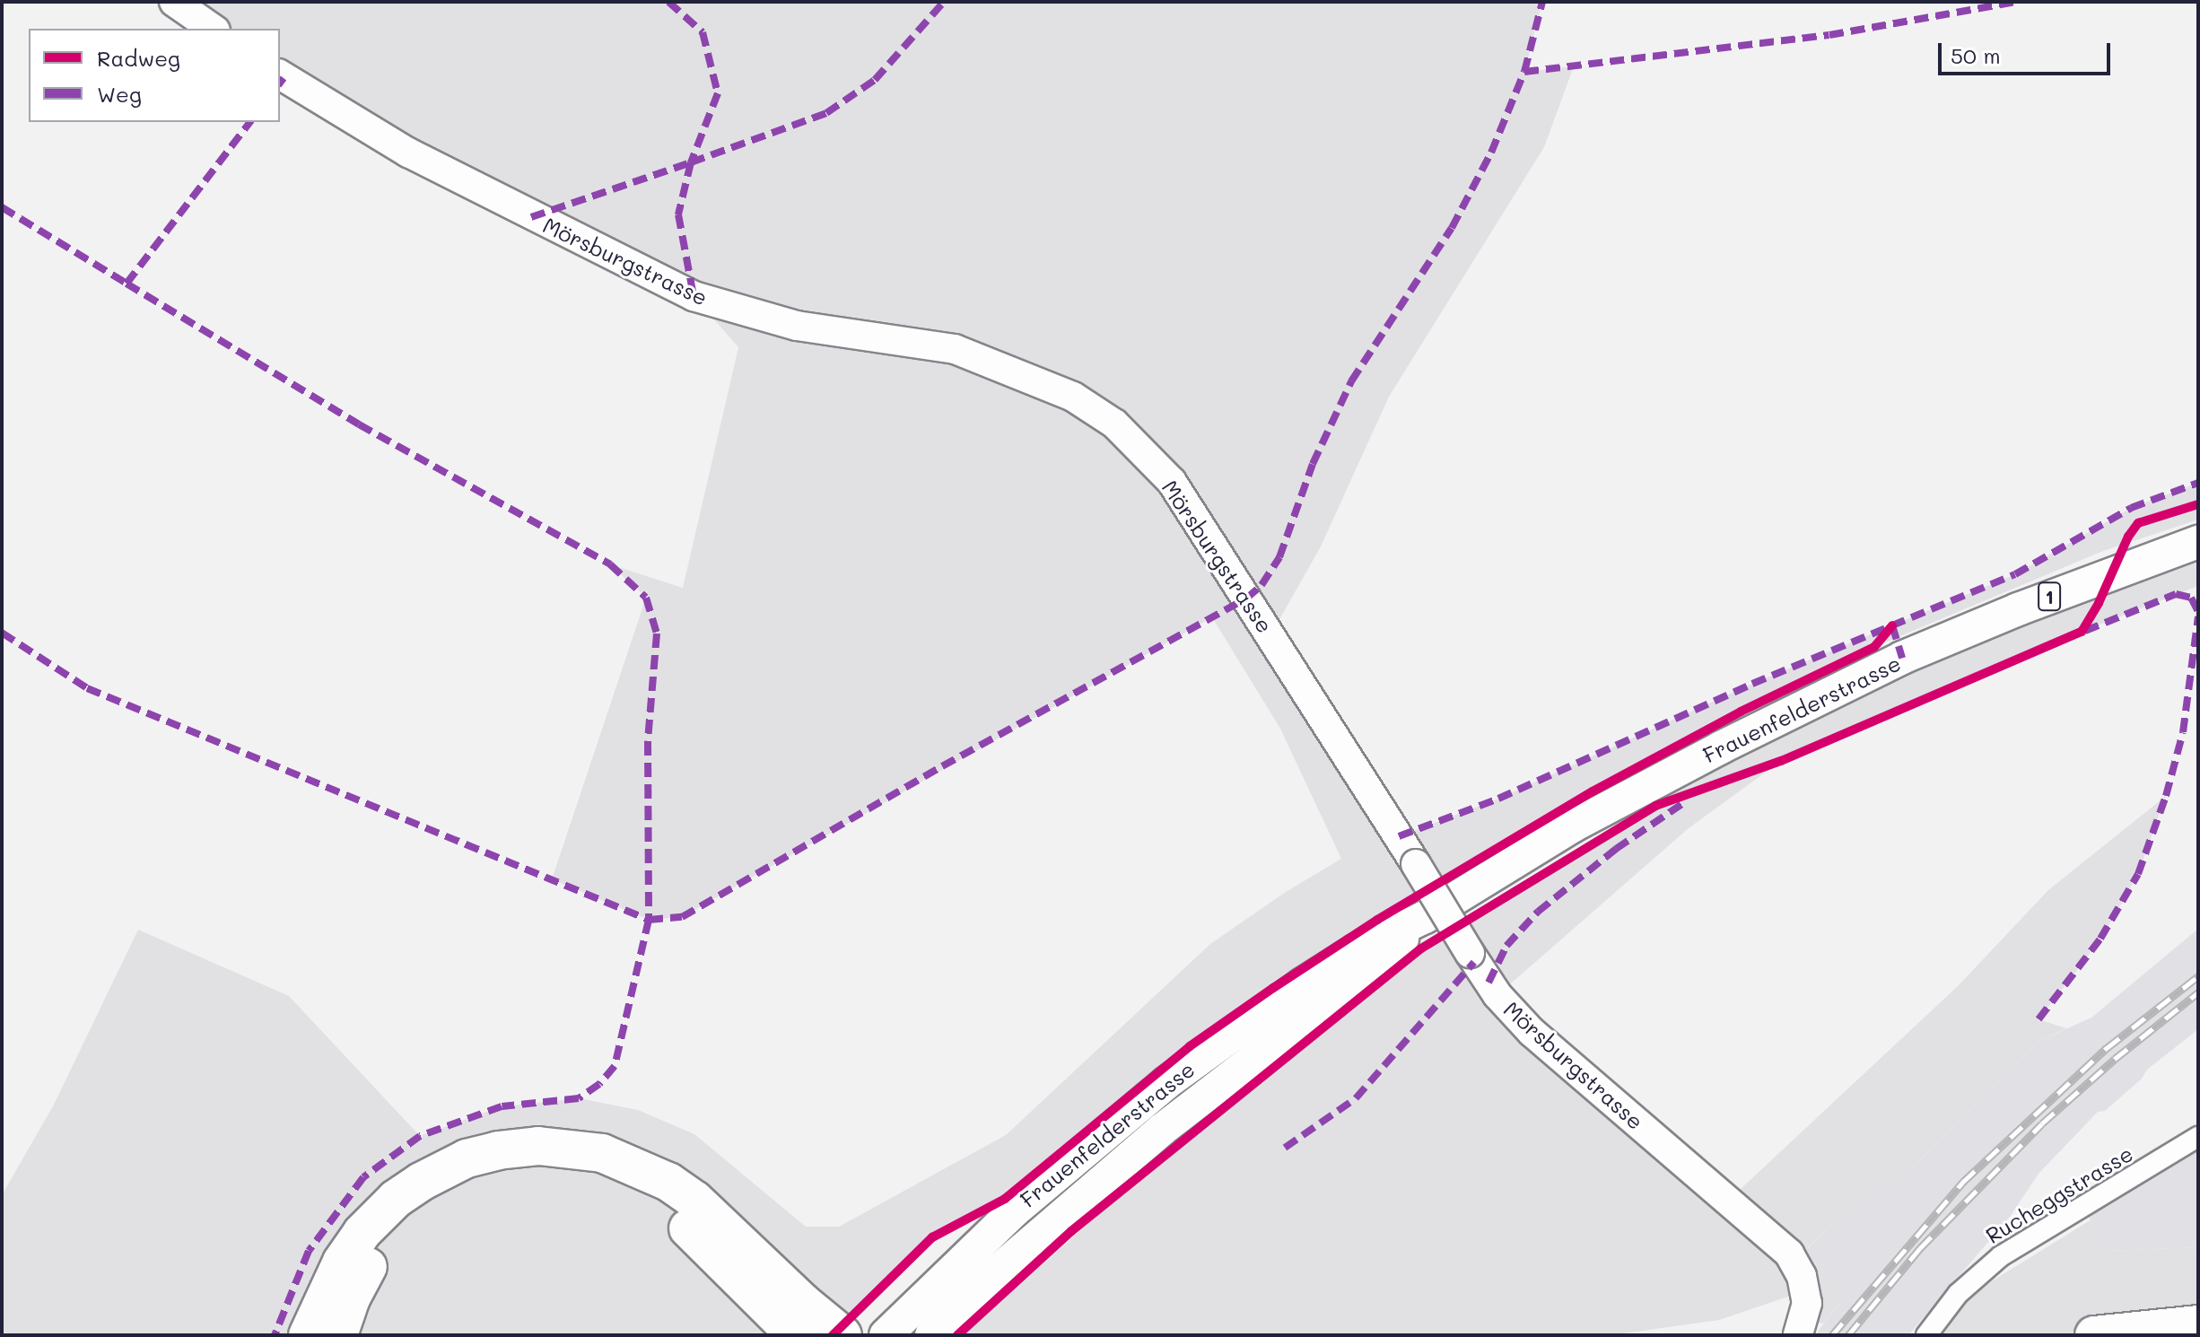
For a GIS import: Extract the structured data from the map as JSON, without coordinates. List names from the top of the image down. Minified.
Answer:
{"streets":{"main road":["1","Frauenfelderstrasse"],"street":["Mörsburgstrasse","Rucheggstrasse"]},"legend":["Radweg","Weg"],"scale_bar":"50 m"}
